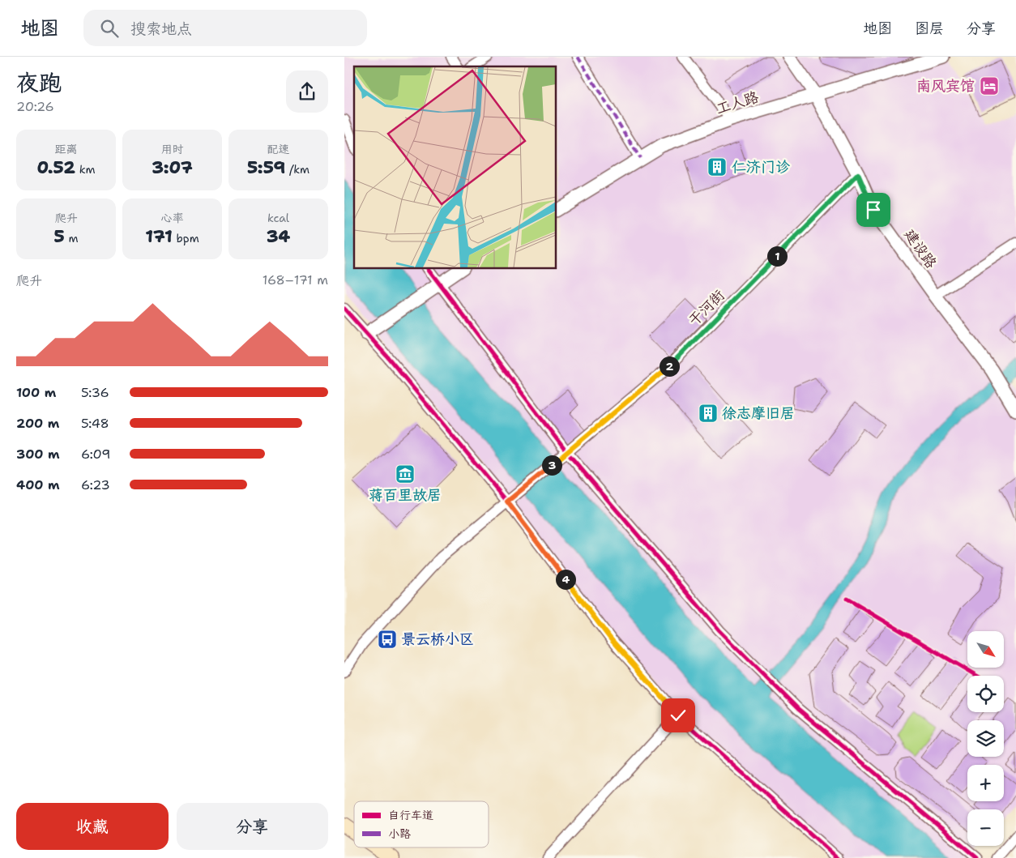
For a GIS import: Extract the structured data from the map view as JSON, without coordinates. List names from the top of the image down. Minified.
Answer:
{"streets":{"street":["工人路","建设路","干河街"]},"crossings":[["工人路","建设路"],["建设路","干河街"]],"places":{"hotel":["南风宾馆"],"building":["仁济门诊","徐志摩旧居"],"museum":["蒋百里故居"],"bus stop":["景云桥小区"]},"legend":["自行车道","小路"],"north":"bottom right","page":{"header":"地图","search":"搜索地点","nav":["地图","图层","分享"],"heading":["夜跑","20:26"],"stats":[["距离","0.52 km"],["用时","3:07"],["配速","5:59 /km"],["爬升","5 m"],["心率","171 bpm"],["kcal","34"]],"pins":["1","2","3","4"],"chart":["爬升","168–171 m"],"list":[{"name":"100 m","note":"5:36"},{"name":"200 m","note":"5:48"},{"name":"300 m","note":"6:09"},{"name":"400 m","note":"6:23"}],"map_buttons":["+","−"],"buttons":["收藏","分享"]}}
